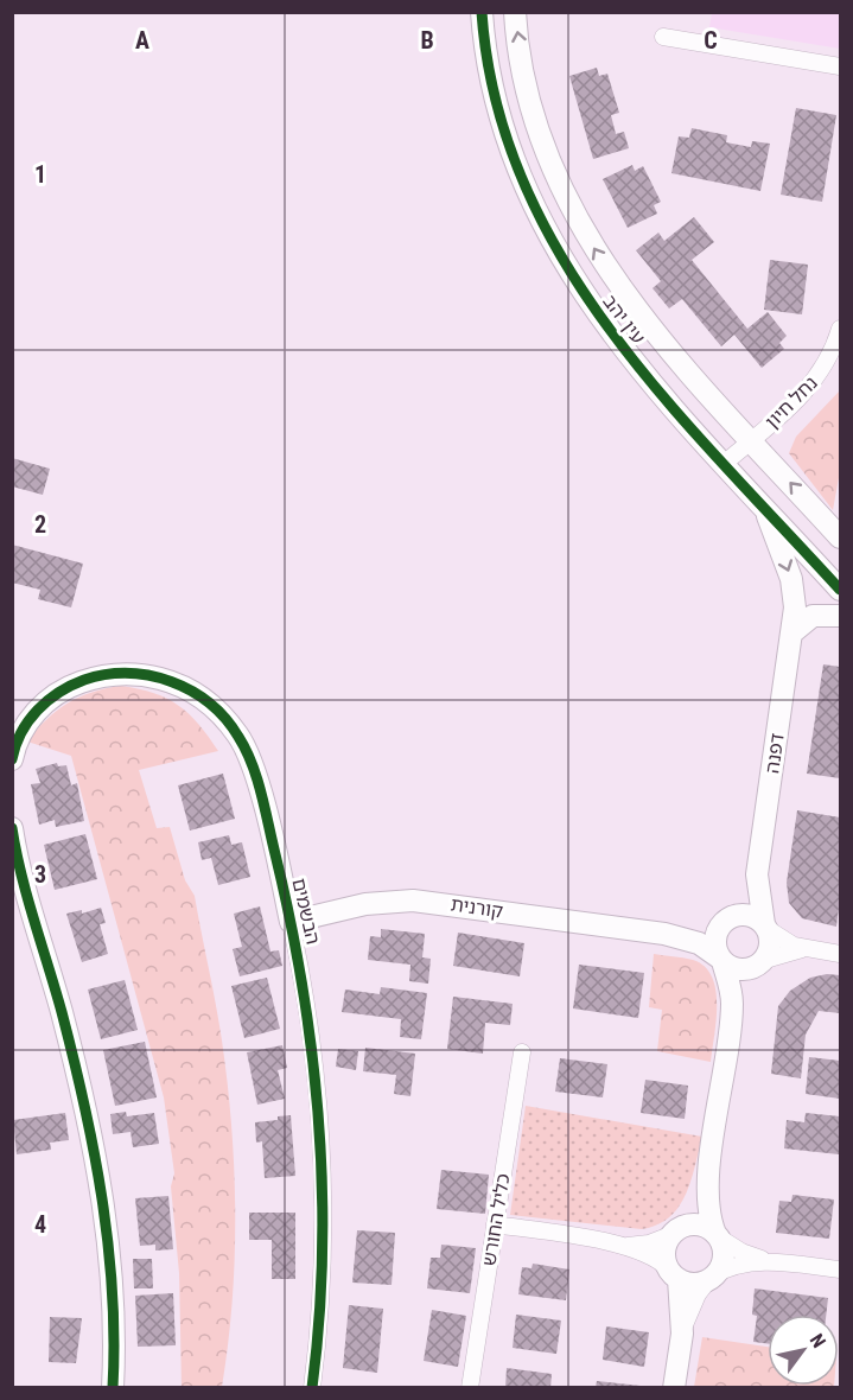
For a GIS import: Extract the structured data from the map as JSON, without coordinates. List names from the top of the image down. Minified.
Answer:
{"streets":{"street":["עין יהב","נחל חיון","דפנה","קורנית","הבשמים","כליל החורש"]},"crossings":[["עין יהב","נחל חיון"],["עין יהב","דפנה"],["דפנה","קורנית"],["קורנית","הבשמים"]],"north":"top right","grid":{"columns":["A","B","C"],"rows":["1","2","3","4"]}}
